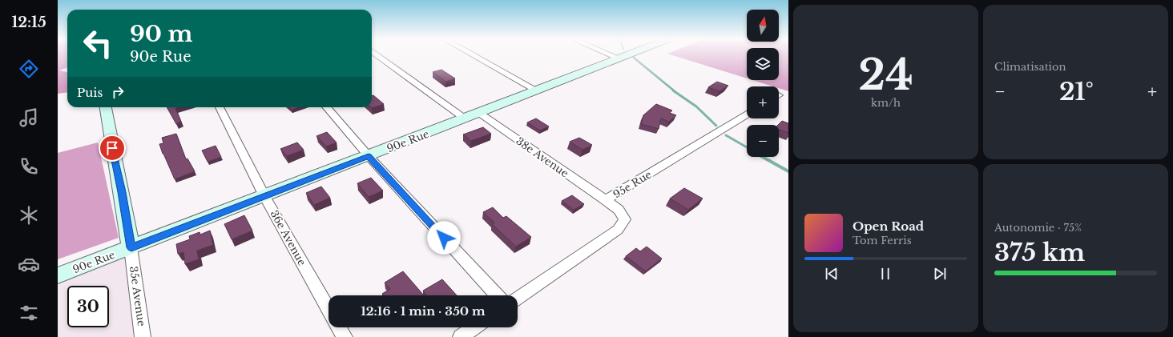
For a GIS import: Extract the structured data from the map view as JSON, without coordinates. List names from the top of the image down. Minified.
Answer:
{"streets":{"street":["90e Rue","38e Avenue","95e Rue","36e Avenue","35e Avenue"]},"crossings":[["90e Rue","38e Avenue"],["90e Rue","36e Avenue"],["90e Rue","35e Avenue"],["38e Avenue","95e Rue"]],"north":"top","page":{"tabs":"12:15","tile":[["24","km/h"],"Climatisation",["Autonomie · 75%","375 km"]],"map_buttons":["+","−"],"turn":["90 m","90e Rue"],"then":"Puis","heat":["−","21°","+"],"song":["Open Road","Tom Ferris"],"limit":"30","trip":"12:16 · 1 min · 350 m"}}
